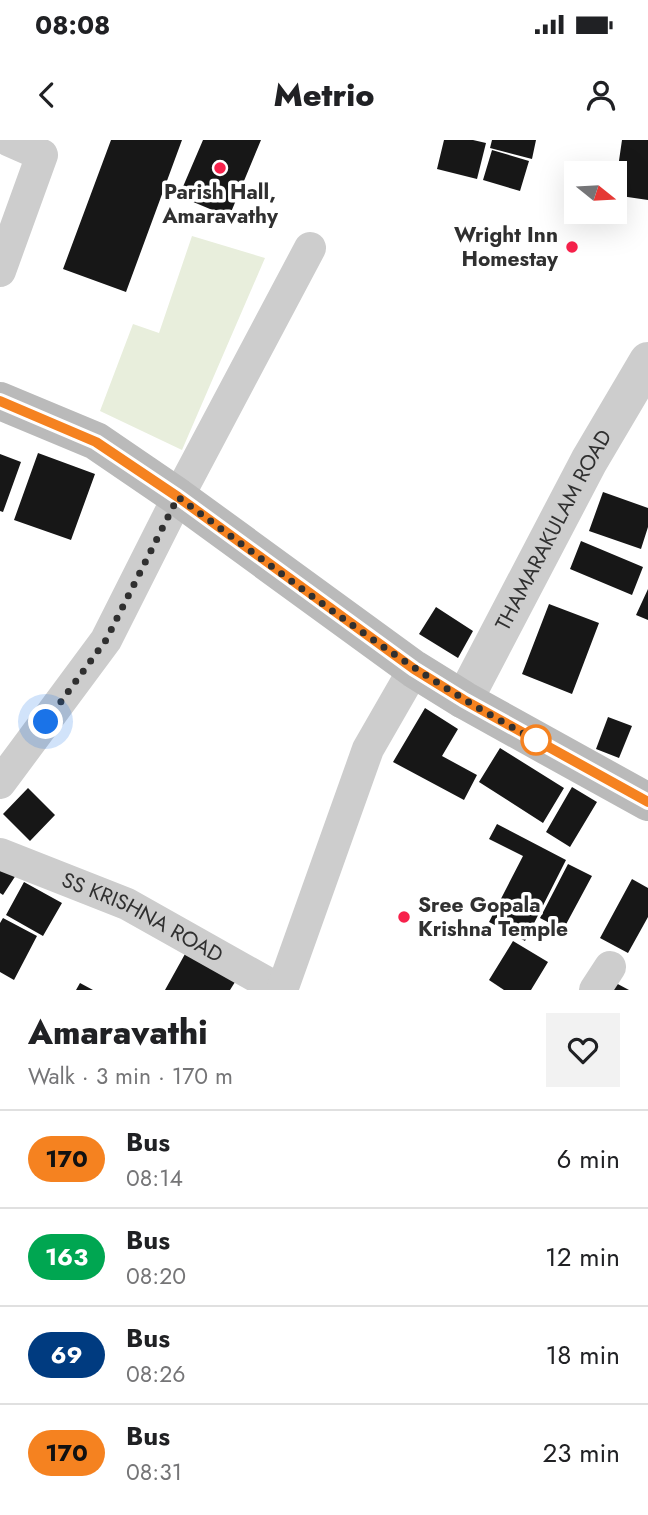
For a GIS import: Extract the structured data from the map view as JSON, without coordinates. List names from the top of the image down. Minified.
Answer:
{"streets":{"street":["THAMARAKULAM ROAD","SS KRISHNA ROAD"]},"places":["Parish Hall, Amaravathy","Wright Inn Homestay","Sree Gopala Krishna Temple"],"lines":["bus line 170"],"north":"right","page":{"status":"08:08","header":"Metrio","heading":["Amaravathi","Walk · 3 min · 170 m"],"list":[{"mark":"170","name":"Bus","note":"08:14","value":"6 min"},{"mark":"163","name":"Bus","note":"08:20","value":"12 min"},{"mark":"69","name":"Bus","note":"08:26","value":"18 min"},{"mark":"170","name":"Bus","note":"08:31","value":"23 min"}]}}
